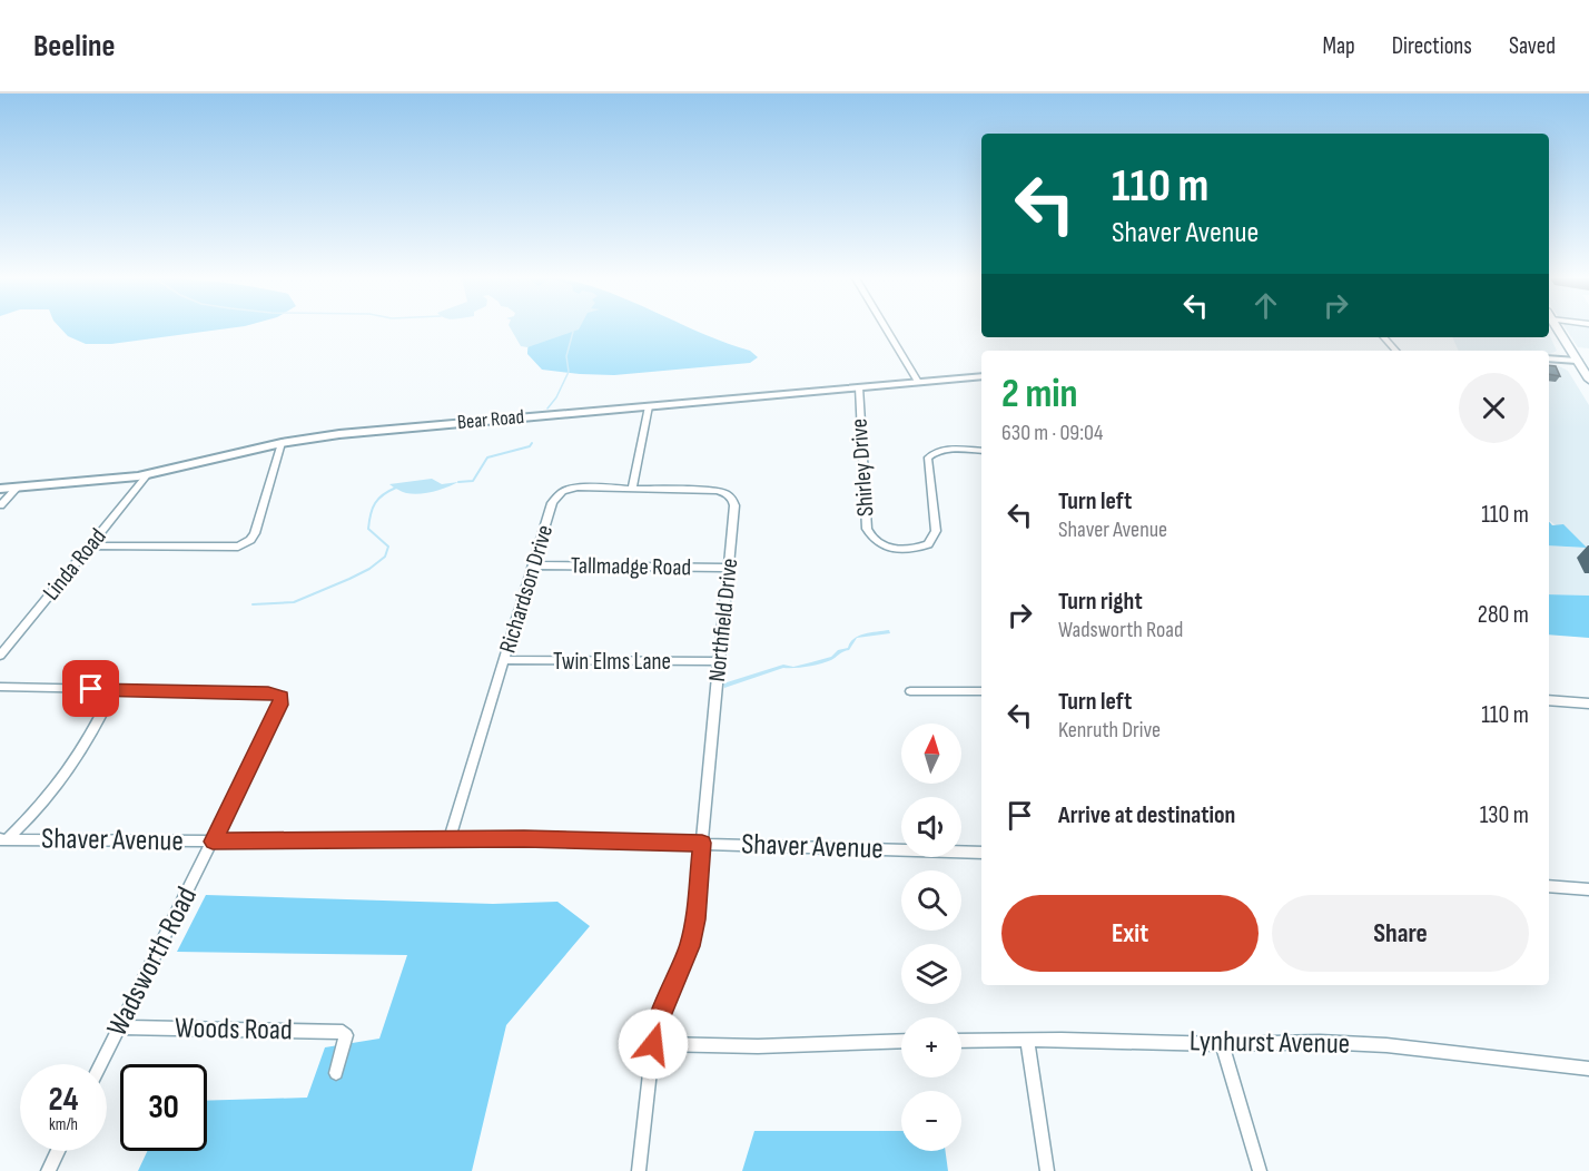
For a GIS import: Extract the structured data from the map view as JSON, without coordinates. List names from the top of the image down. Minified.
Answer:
{"streets":{"main road":["Bear Road"],"street":["Shirley Drive","Linda Road","Tallmadge Road","Richardson Drive","Northfield Drive","Twin Elms Lane","Shaver Avenue","Wadsworth Road","Woods Road","Lynhurst Avenue"]},"crossings":[["Bear Road","Shirley Drive"],["Bear Road","Linda Road"],["Tallmadge Road","Richardson Drive"],["Tallmadge Road","Northfield Drive"],["Richardson Drive","Northfield Drive"],["Richardson Drive","Twin Elms Lane"],["Richardson Drive","Shaver Avenue"],["Northfield Drive","Twin Elms Lane"],["Northfield Drive","Shaver Avenue"],["Shaver Avenue","Wadsworth Road"],["Wadsworth Road","Woods Road"]],"north":"top","page":{"header":"Beeline","nav":["Map","Directions","Saved"],"turn":["110 m","Shaver Avenue"],"heading":["2 min","630 m · 09:04"],"list":[{"name":"Turn left","note":"Shaver Avenue","value":"110 m"},{"name":"Turn right","note":"Wadsworth Road","value":"280 m"},{"name":"Turn left","note":"Kenruth Drive","value":"110 m"},{"name":"Arrive at destination","value":"130 m"}],"map_buttons":["+","−"],"buttons":["Exit","Share"],"speed":"24 km/h","limit":"30"}}
